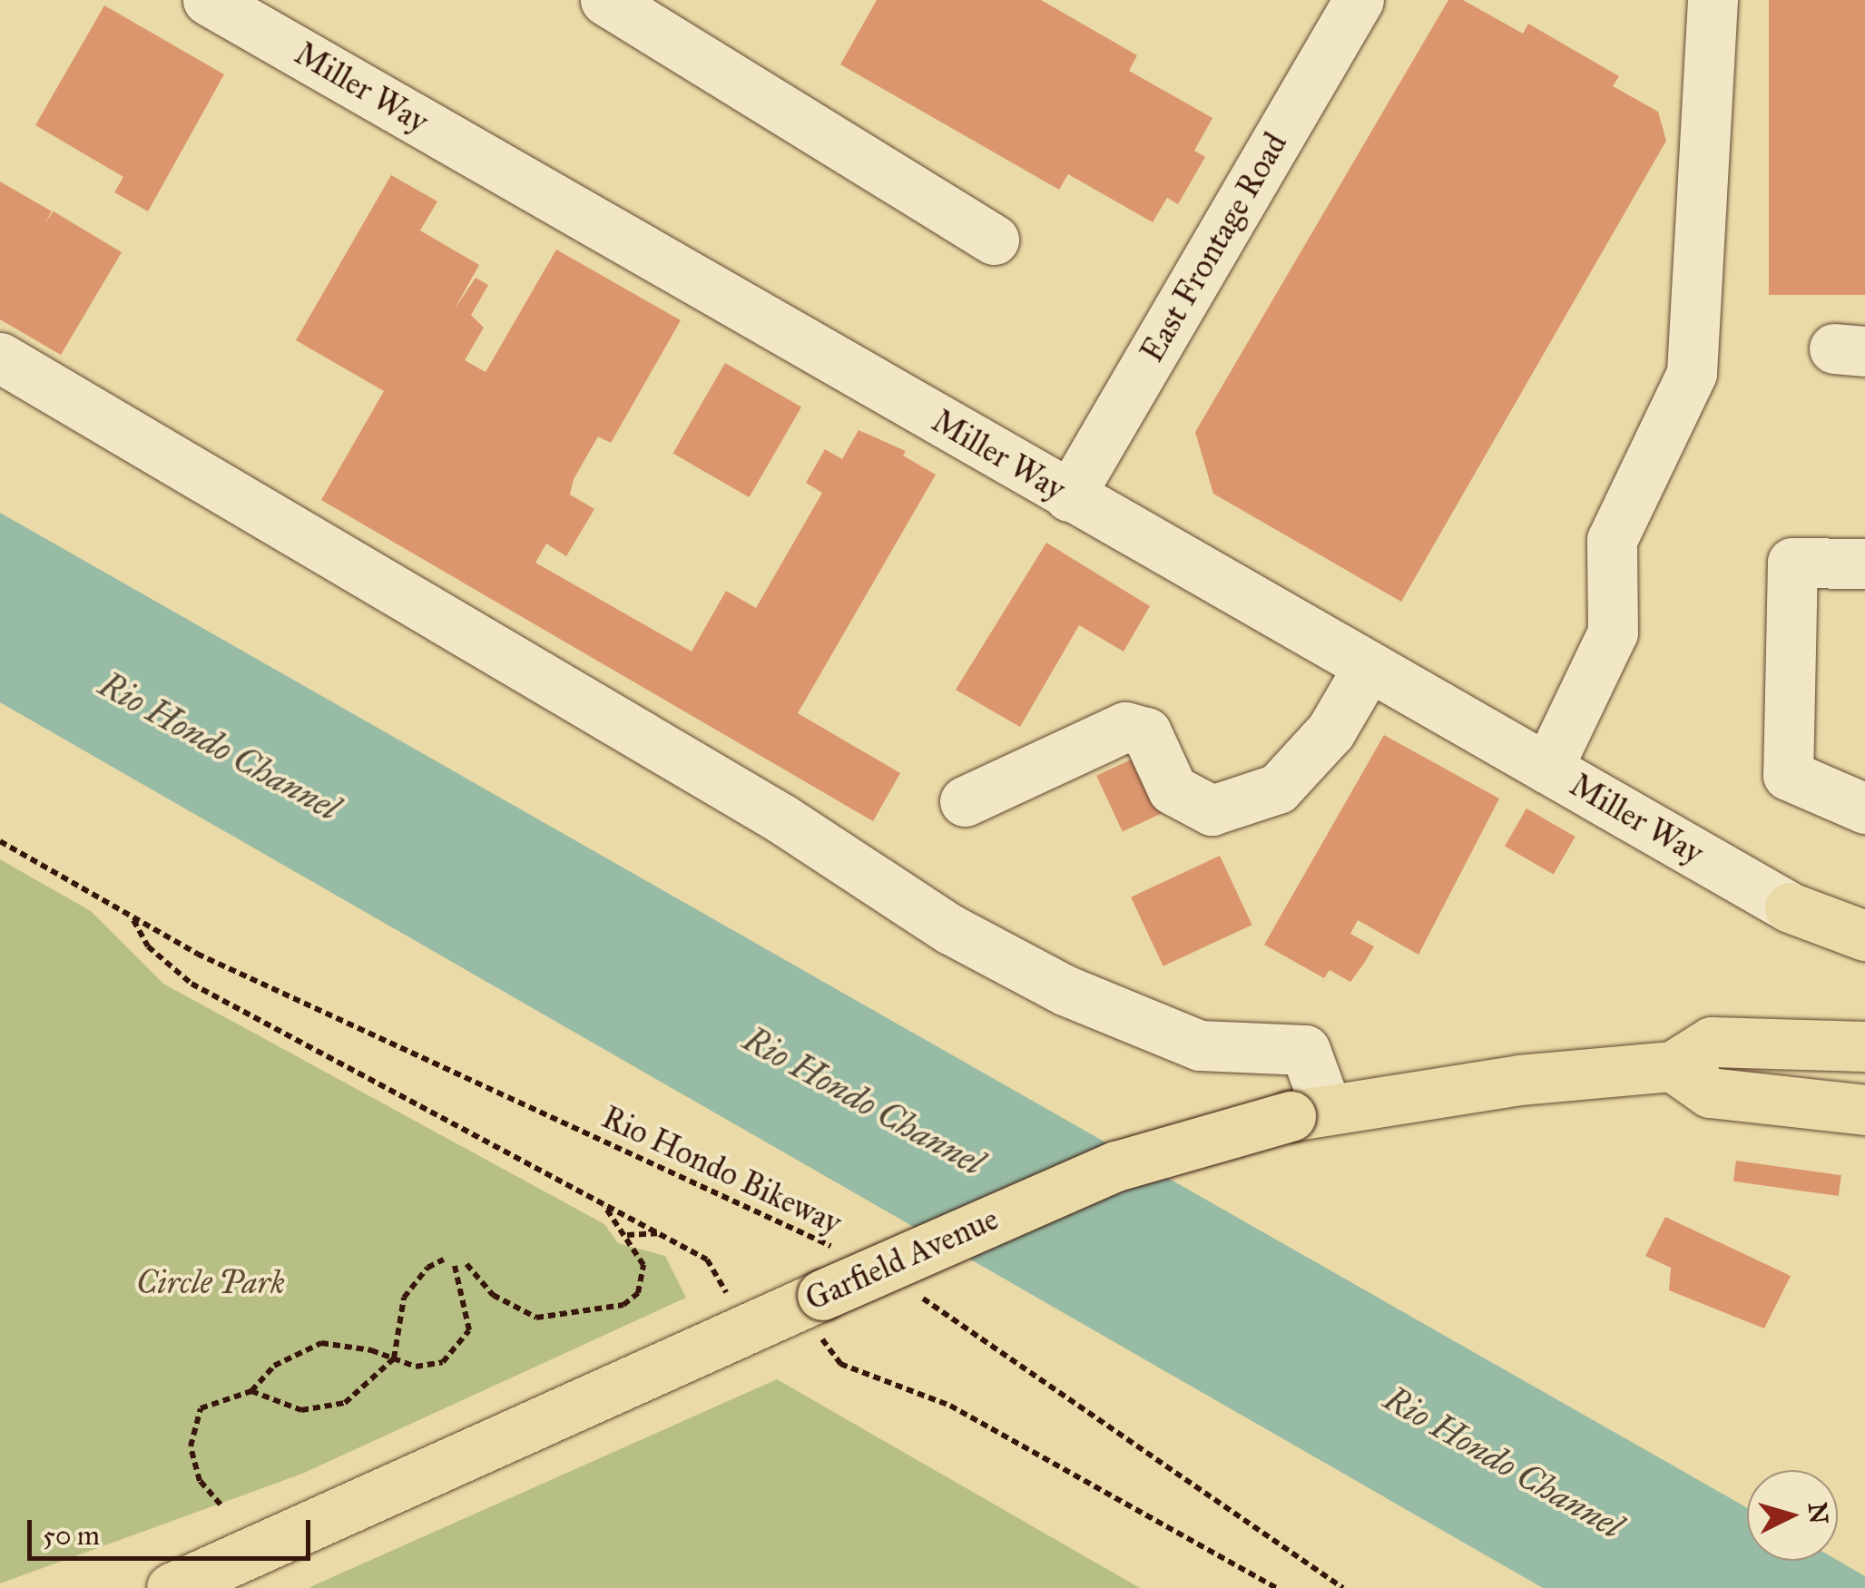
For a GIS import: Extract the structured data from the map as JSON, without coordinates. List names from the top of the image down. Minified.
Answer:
{"streets":{"main road":["Garfield Avenue"],"street":["Miller Way","East Frontage Road"],"path":["Rio Hondo Bikeway"]},"crossings":[["Miller Way","East Frontage Road"],["Rio Hondo Bikeway","Garfield Avenue"]],"water":["Rio Hondo Channel"],"parks":["Circle Park"],"scale_bar":"50 m","north":"right"}
